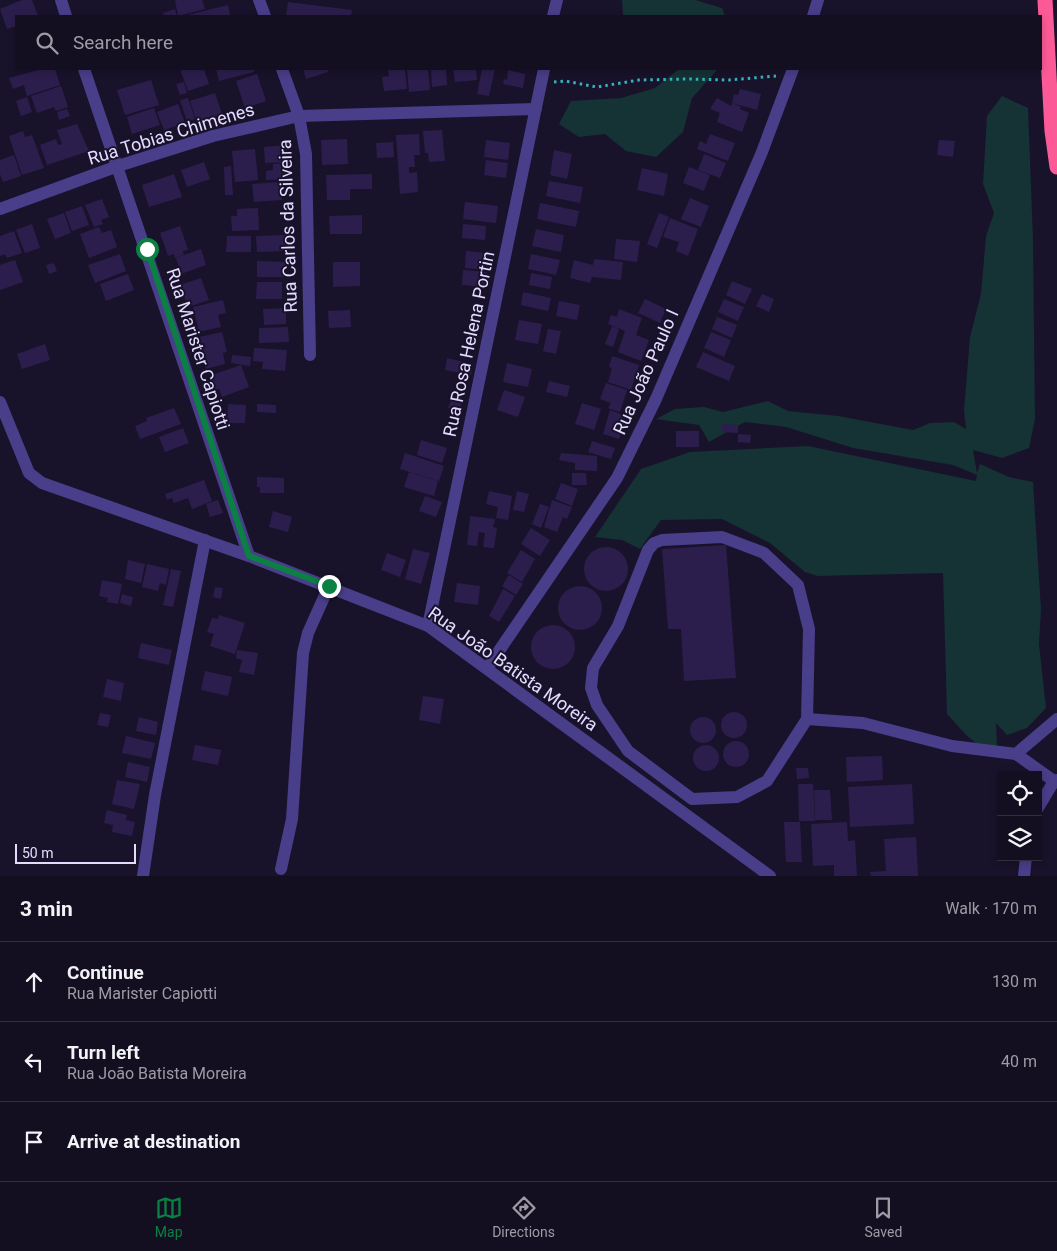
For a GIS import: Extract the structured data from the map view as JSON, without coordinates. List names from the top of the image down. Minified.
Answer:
{"streets":{"street":["Rua Tobias Chimenes","Rua Carlos da Silveira","Rua Rosa Helena Portin","Rua Marister Capiotti","Rua João Paulo I","Rua João Batista Moreira"]},"crossings":[["Rua Tobias Chimenes","Rua Carlos da Silveira"],["Rua Tobias Chimenes","Rua Rosa Helena Portin"],["Rua Tobias Chimenes","Rua Marister Capiotti"],["Rua Rosa Helena Portin","Rua João Batista Moreira"],["Rua Marister Capiotti","Rua João Batista Moreira"],["Rua João Paulo I","Rua João Batista Moreira"]],"scale_bar":"50 m","page":{"search":"Search here","scale":"50 m","heading":["3 min","Walk · 170 m"],"list":[["Continue","Rua Marister Capiotti","130 m"],["Turn left","Rua João Batista Moreira","40 m"],"Arrive at destination"],"nav":["Map","Directions","Saved"]}}
